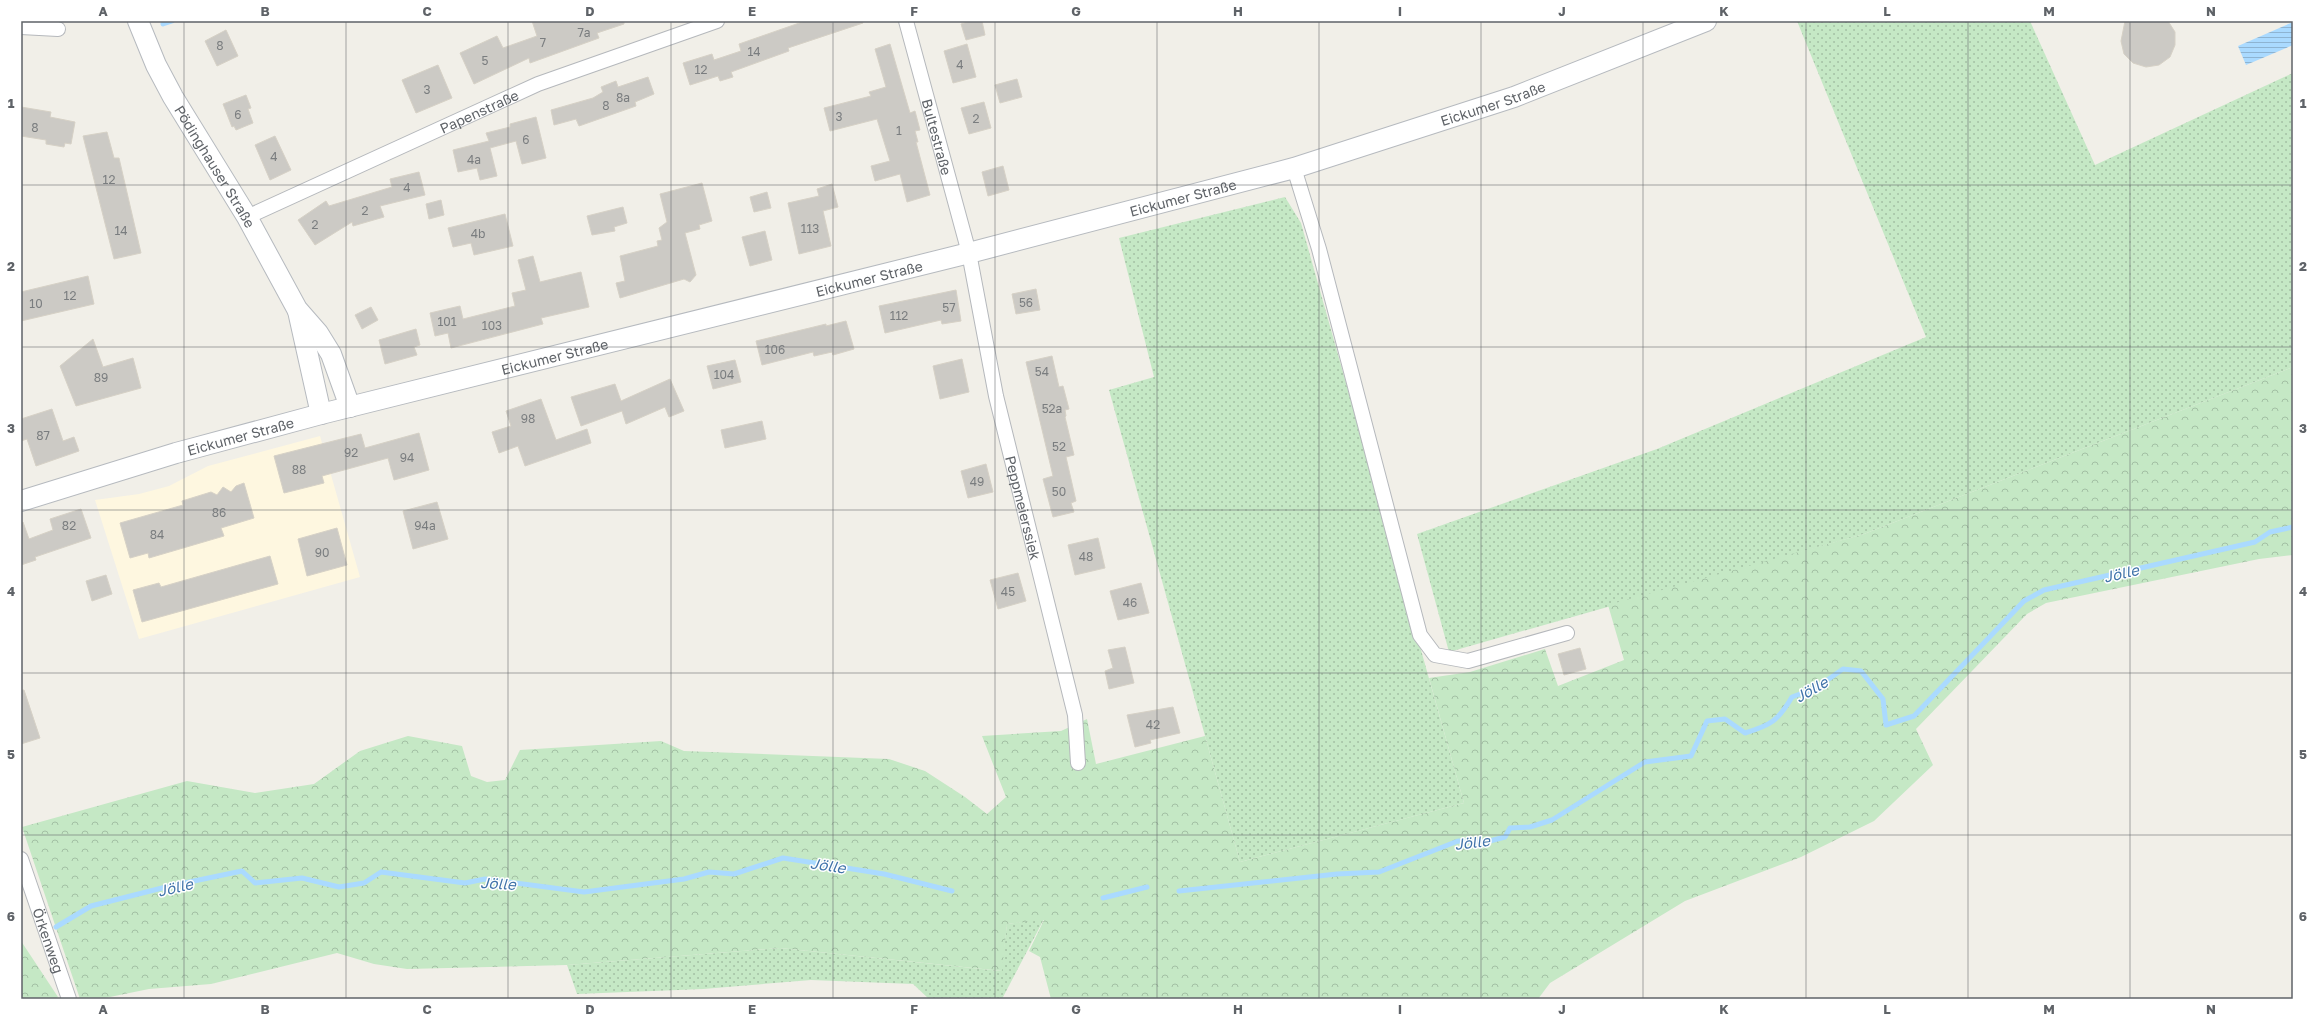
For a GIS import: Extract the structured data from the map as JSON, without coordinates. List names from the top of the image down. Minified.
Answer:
{"streets":{"main road":["Eickumer Straße","Pödinghauser Straße"],"street":["Papenstraße","Bultestraße","Peppmeierssiek","Örkenweg"]},"crossings":[["Eickumer Straße","Bultestraße"],["Eickumer Straße","Pödinghauser Straße"],["Eickumer Straße","Peppmeierssiek"],["Papenstraße","Pödinghauser Straße"],["Bultestraße","Peppmeierssiek"]],"water":["Jölle"],"house_numbers":["7a","7","8","14","5","4","12","3","8a","8","6","3","2","8","1","6","4","4a","12","4","2","2","113","14","4b","12","56","10","57","112","101","103","106","54","104","89","52a","98","87","52","92","94","88","49","50","86","82","94a","84","90","48","45","46","42"],"grid":{"columns":["A","B","C","D","E","F","G","H","I","J","K","L","M","N"],"rows":["1","2","3","4","5","6"]}}
